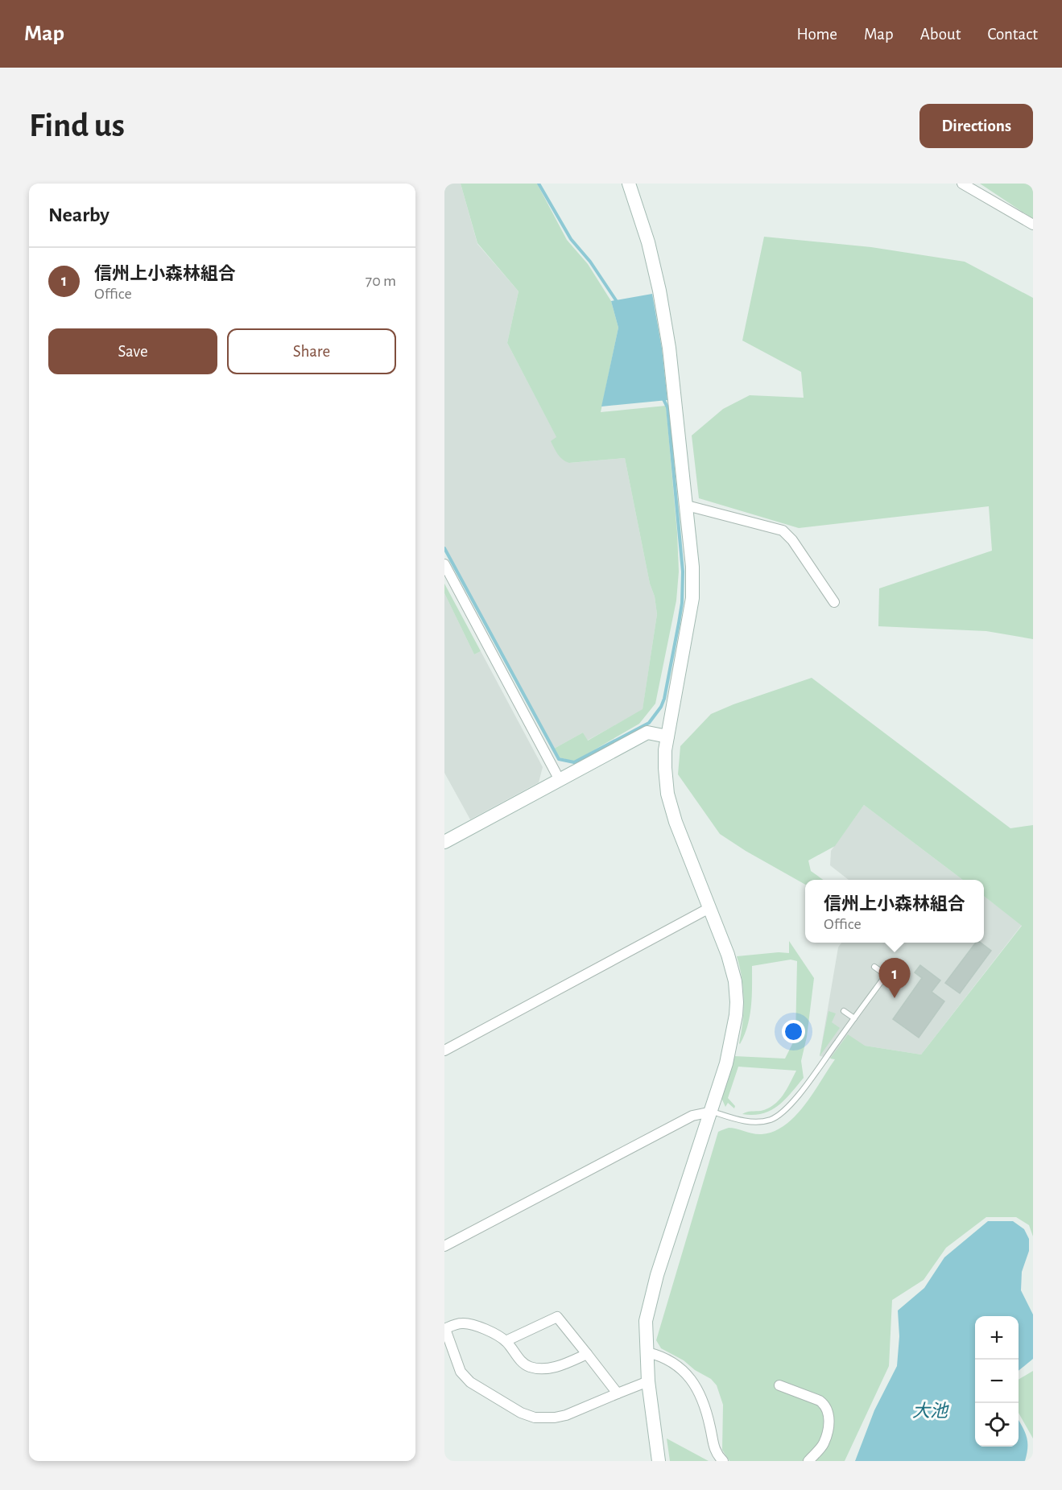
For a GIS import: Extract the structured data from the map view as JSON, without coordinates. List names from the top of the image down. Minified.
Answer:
{"water":["大池"],"page":{"header":"Map","nav":["Home","Map","About","Contact"],"buttons":["Directions",["Save","Share"]],"title":"Find us","heading":"Nearby","list":[{"mark":"1","name":"信州上小森林組合","note":"Office","value":"70 m"}],"popup":["信州上小森林組合","Office"],"pins":"1","map_buttons":["+","−"]}}
